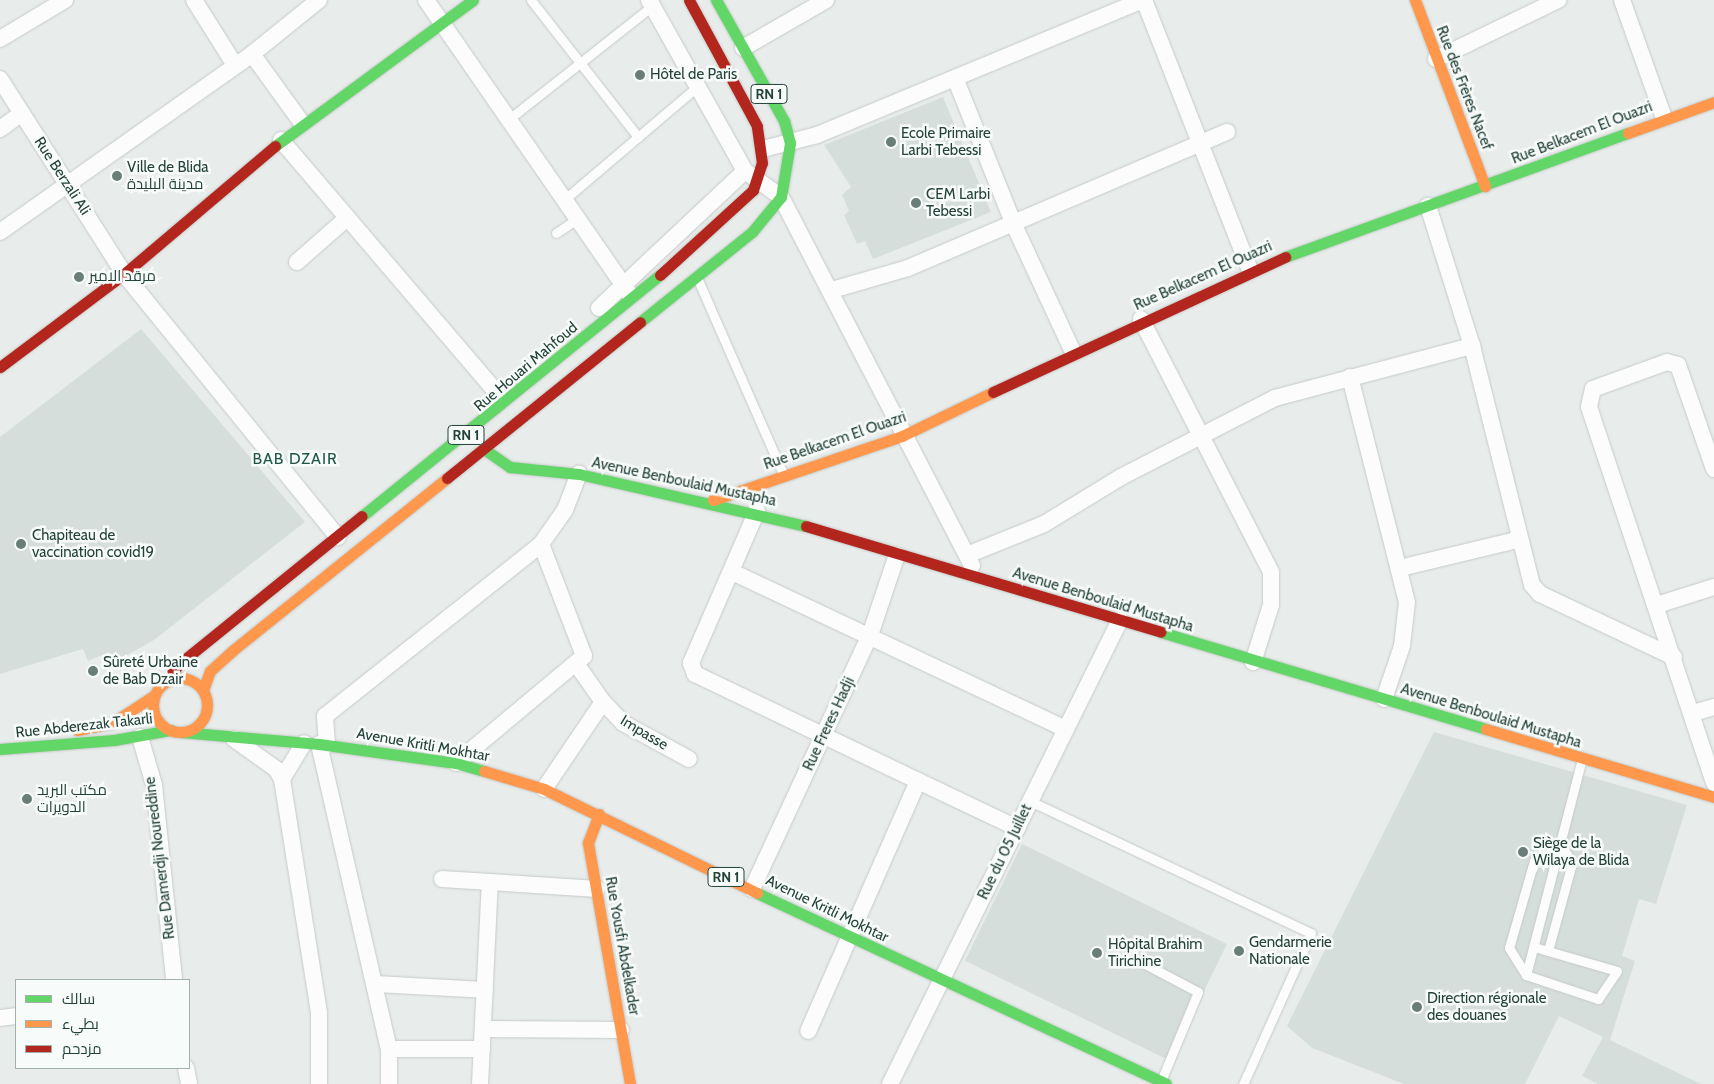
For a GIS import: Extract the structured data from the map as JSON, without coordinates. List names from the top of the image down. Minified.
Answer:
{"streets":{"main road":["Rue des Frères Nacef","RN 1","Rue Belkacem El Ouazri","Rue Houari Mahfoud","Avenue Benboulaid Mustapha","Rue Abderezak Takarli","Avenue Kritli Mokhtar","Rue Yousfi Abdelkader"],"street":["Rue Berzali Ali","Rue Freres Hadji","Impasse","Rue du 05 Juillet","Rue Damerdji Noureddine"]},"crossings":[["Rue des Frères Nacef","Rue Belkacem El Ouazri"],["RN 1","Avenue Benboulaid Mustapha"],["RN 1","Rue Abderezak Takarli"],["RN 1","Avenue Kritli Mokhtar"],["Rue Belkacem El Ouazri","Avenue Benboulaid Mustapha"],["Avenue Benboulaid Mustapha","Rue Freres Hadji"],["Avenue Benboulaid Mustapha","Rue du 05 Juillet"],["Rue Freres Hadji","Avenue Kritli Mokhtar"],["Rue Abderezak Takarli","Rue Damerdji Noureddine"],["Avenue Kritli Mokhtar","Rue du 05 Juillet"],["Avenue Kritli Mokhtar","Rue Yousfi Abdelkader"]],"districts":["BAB DZAIR"],"places":["Hôtel de Paris","Ecole Primaire Larbi Tebessi","Ville de Blida مدينة البليدة","CEM Larbi Tebessi","مرقد الامير","Chapiteau de vaccination covid19","Sûreté Urbaine de Bab Dzair","مكتب البريد الدويرات","Siège de la Wilaya de Blida","Gendarmerie Nationale","Hôpital Brahim Tirichine","Direction régionale des douanes"],"legend":["سالك","بطيء","مزدحم"]}
